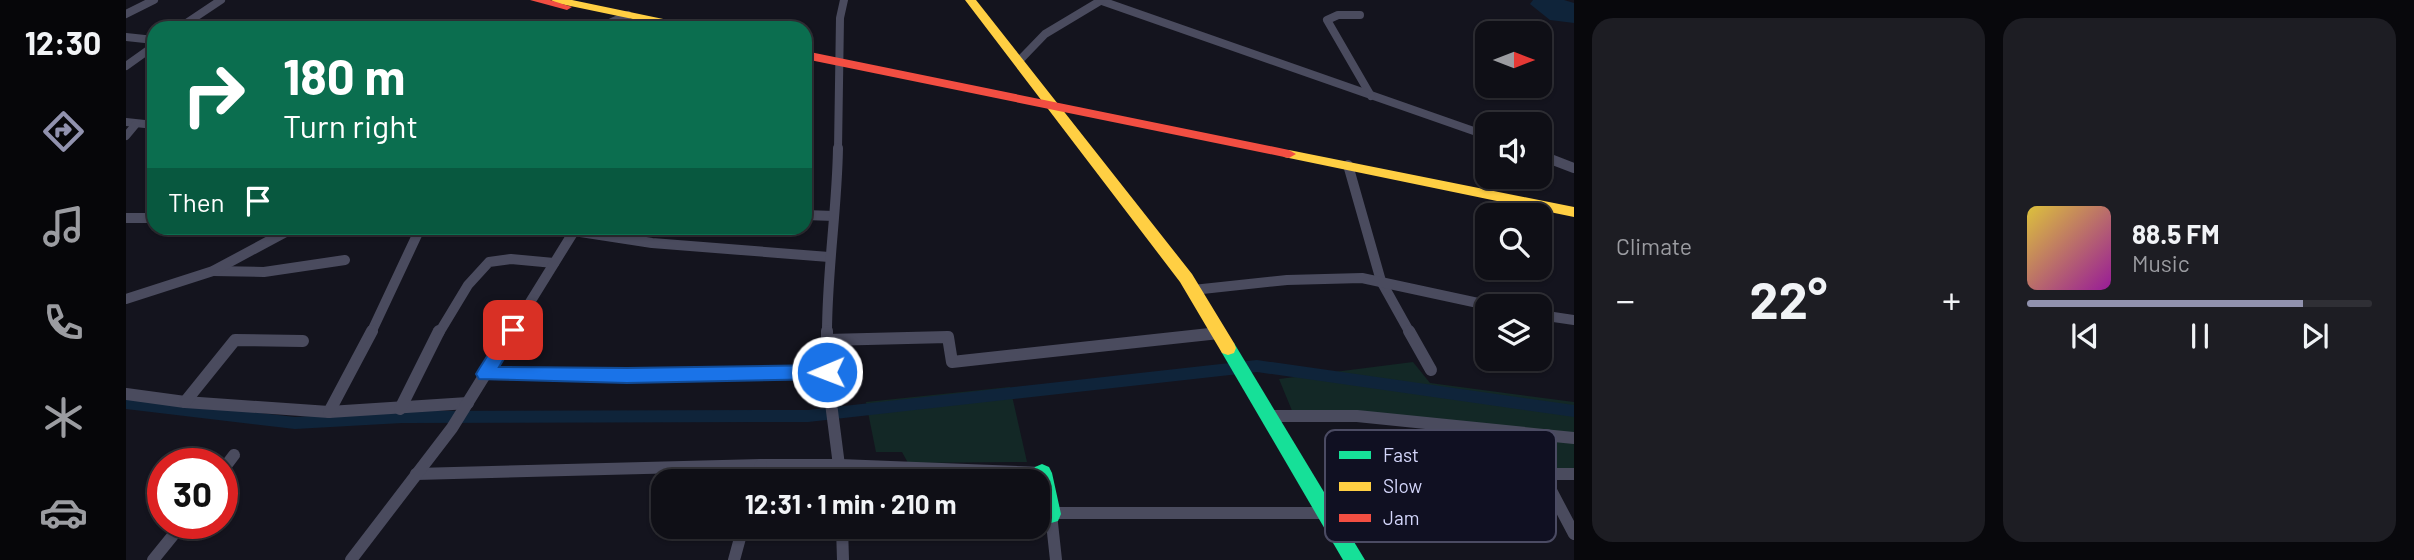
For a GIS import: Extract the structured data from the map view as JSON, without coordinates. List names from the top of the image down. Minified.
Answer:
{"legend":["Fast","Slow","Jam"],"north":"right","page":{"tabs":"12:30","tile":"Climate","turn":["180 m","Turn right"],"then":"Then","song":["88.5 FM","Music"],"heat":["−","22°","+"],"limit":"30","trip":"12:31 · 1 min · 210 m"}}
